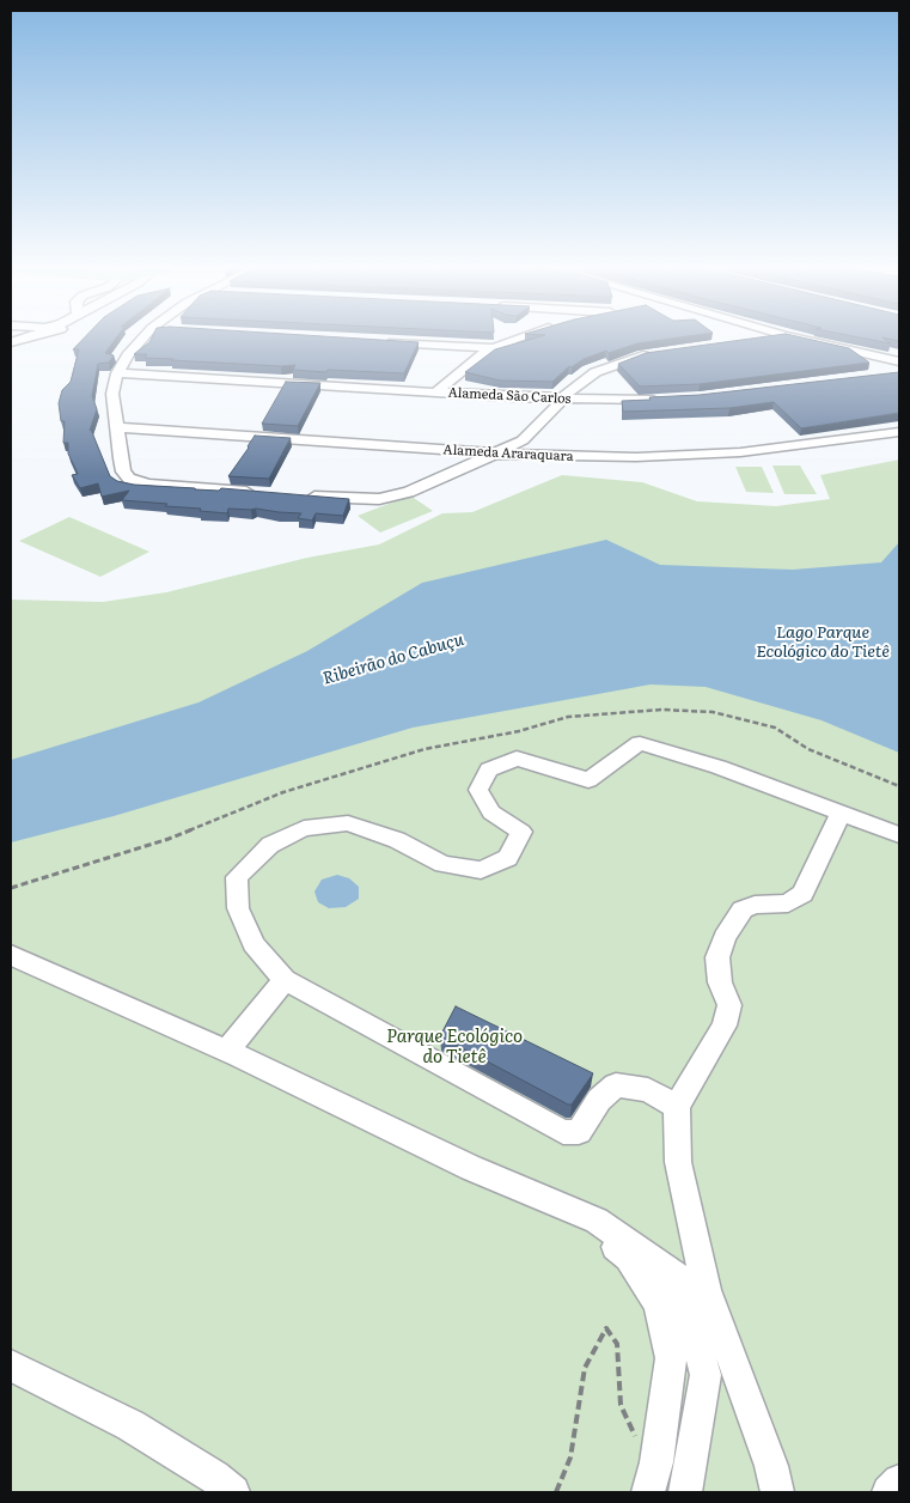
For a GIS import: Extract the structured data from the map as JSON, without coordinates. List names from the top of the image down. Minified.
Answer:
{"streets":{"street":["Alameda São Carlos","Alameda Araraquara"]},"water":["Lago Parque Ecológico do Tietê","Ribeirão do Cabuçu"],"parks":["Parque Ecológico do Tietê"]}
